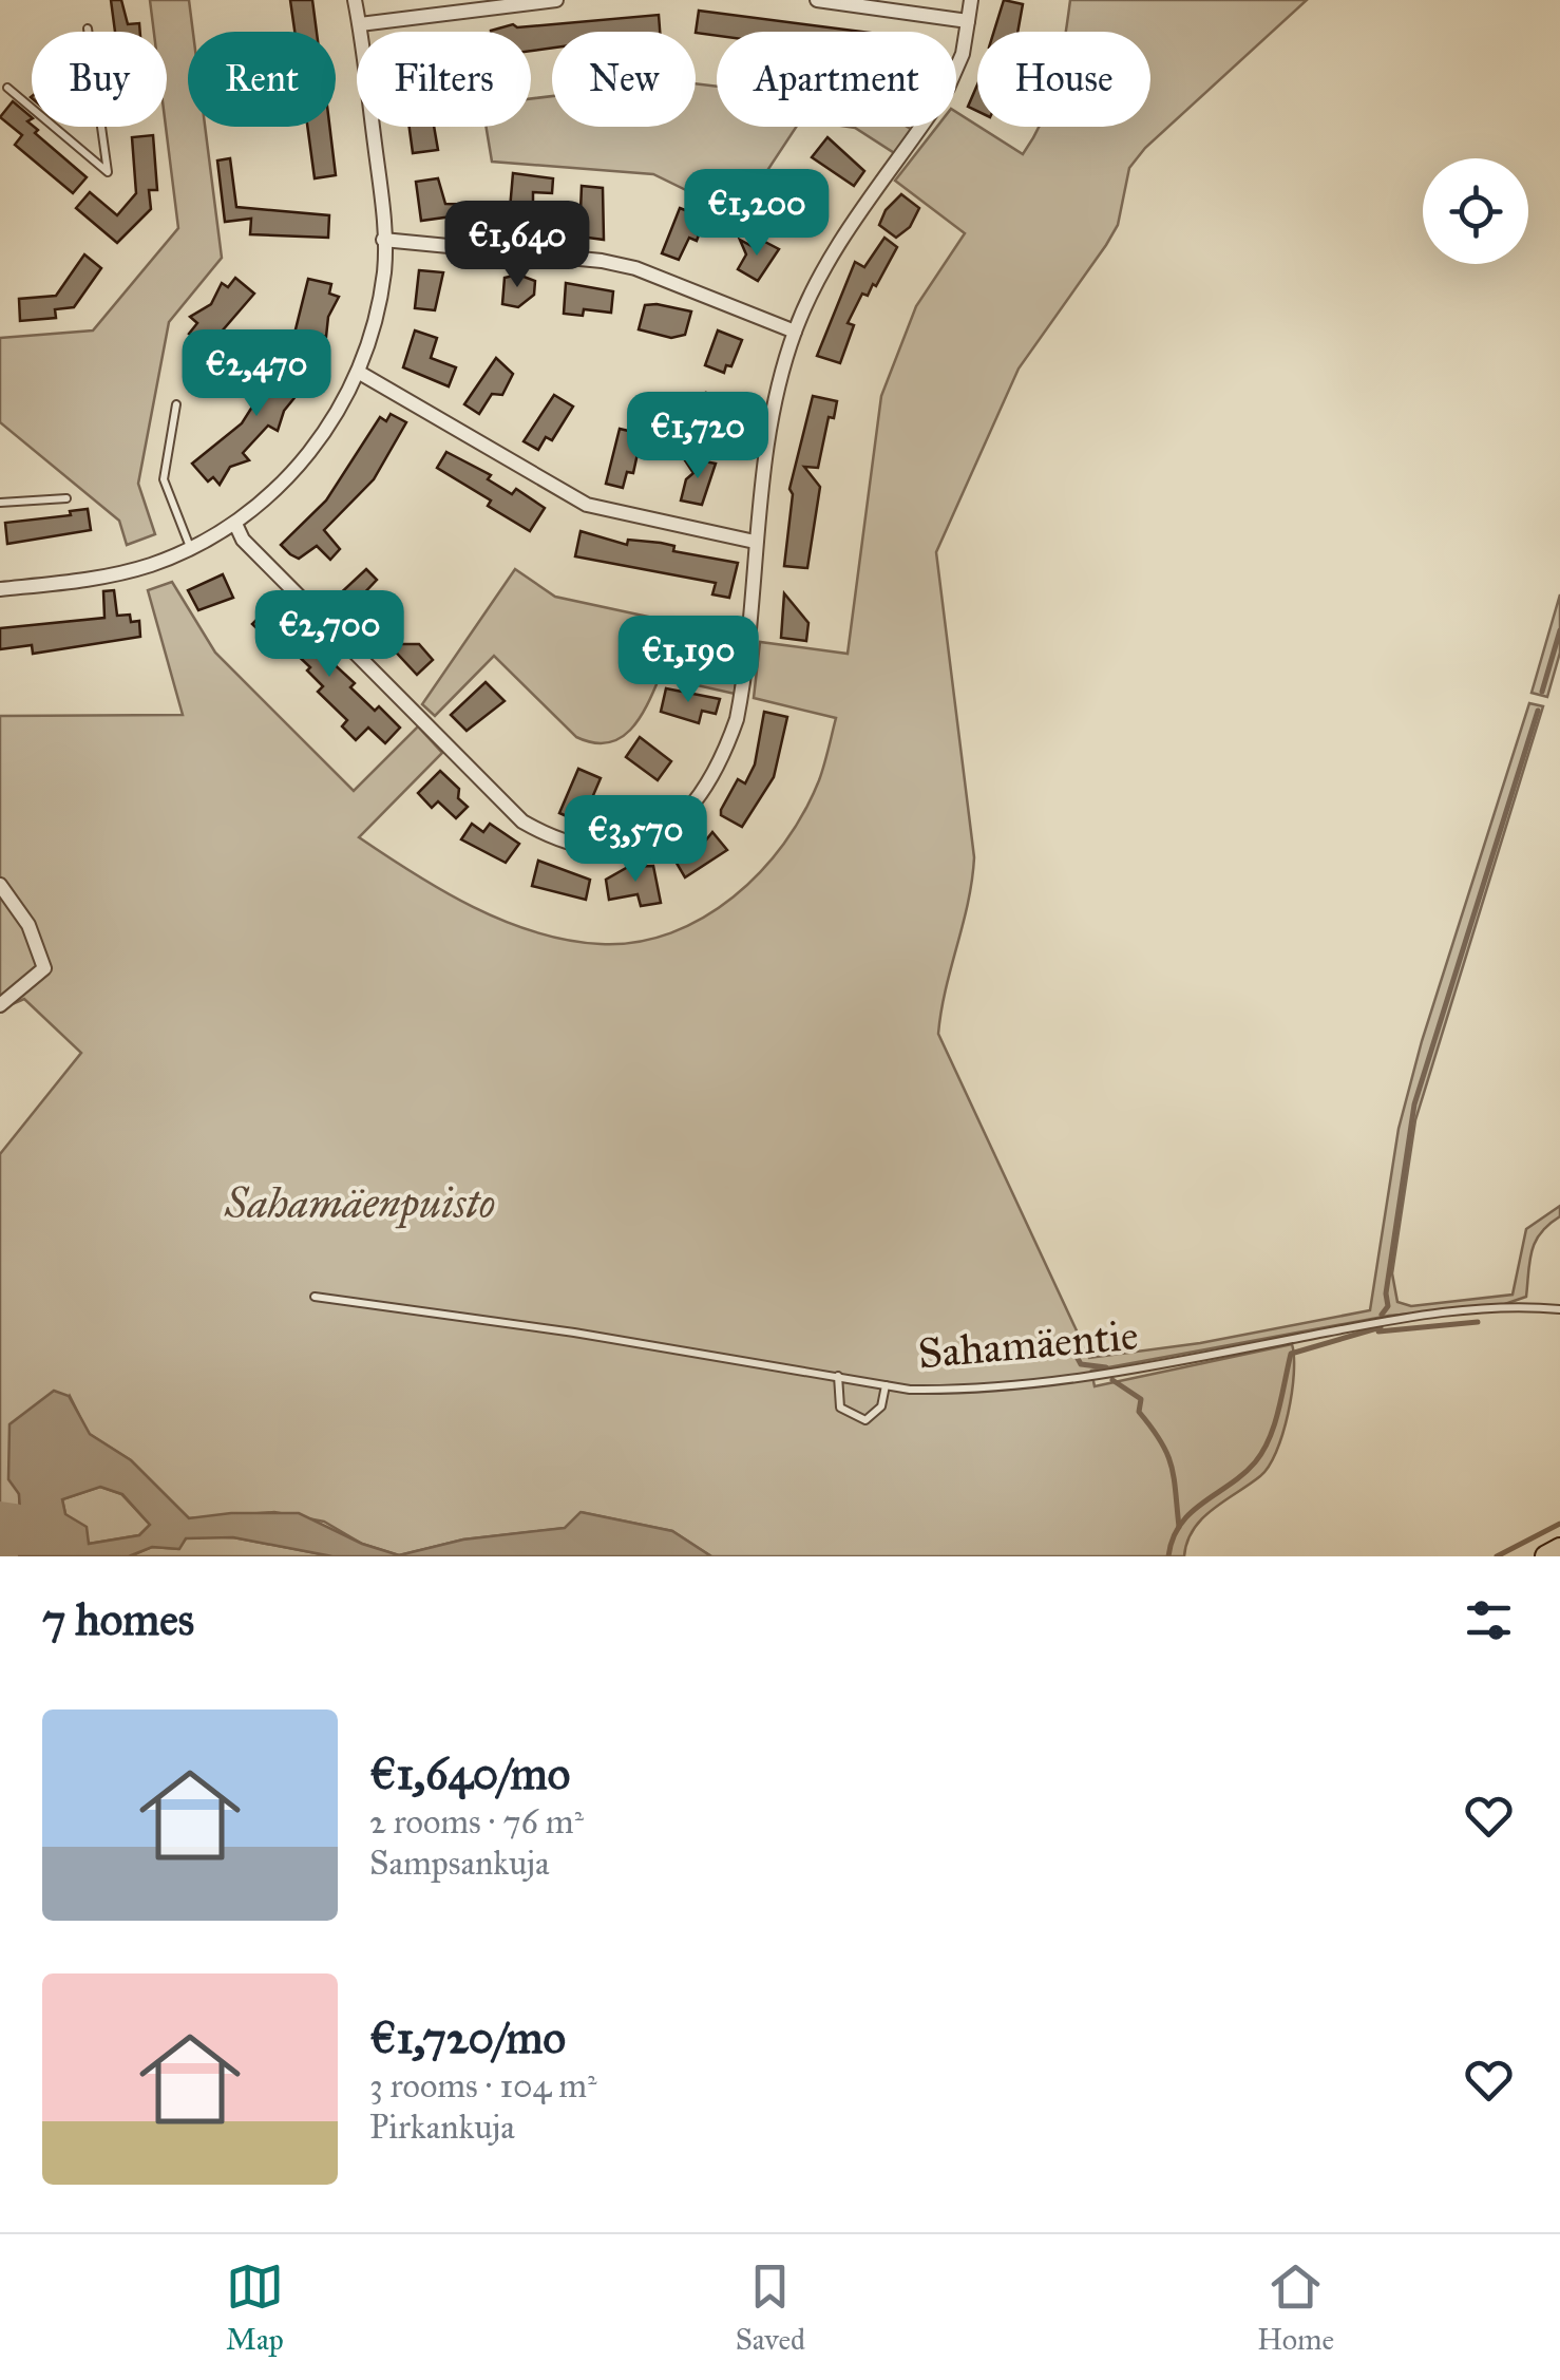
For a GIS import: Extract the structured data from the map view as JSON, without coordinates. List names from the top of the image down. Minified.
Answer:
{"streets":{"lane":["Sahamäentie"]},"parks":["Sahamäenpuisto"],"page":{"chip":["Buy","Rent","Filters","New","Apartment","House"],"price":["€1,200","€1,640","€2,470","€1,720","€2,700","€1,190","€3,570"],"heading":"7 homes","list":[{"name":"€1,640/mo","note":"2 rooms · 76 m² · Sampsankuja"},{"name":"€1,720/mo","note":"3 rooms · 104 m² · Pirkankuja"}],"tabs":["Map","Saved","Home"]}}
